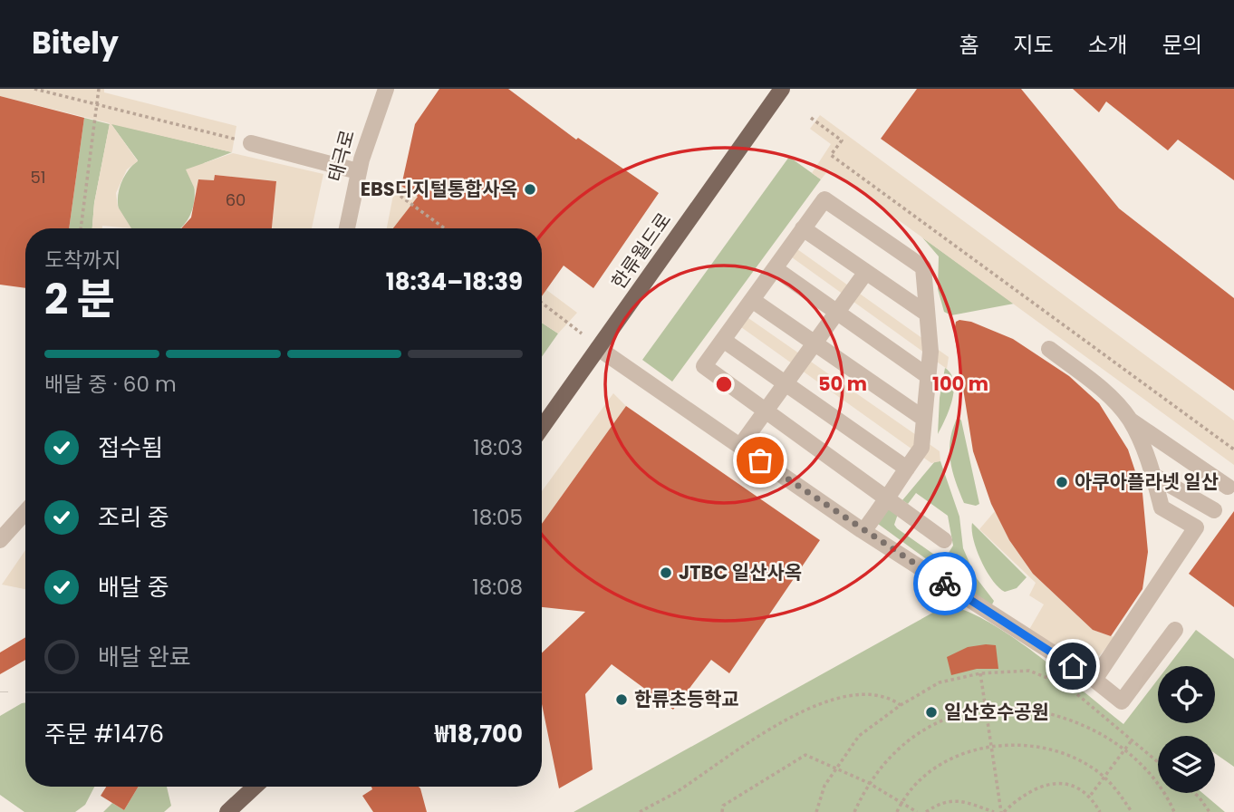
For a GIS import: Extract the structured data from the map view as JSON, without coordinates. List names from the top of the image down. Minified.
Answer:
{"streets":{"main road":["한류월드로"],"street":["태극로"]},"places":["EBS디지털통합사옥","아쿠아플라넷 일산","JTBC 일산사옥","한류초등학교","일산호수공원"],"house_numbers":["51","60"],"page":{"header":"Bitely","nav":["홈","지도","소개","문의"],"heading":["2 분","도착까지","18:34–18:39"],"panel":["주문 #1476","₩18,700"],"bar":"배달 중 · 60 m","list":[["접수됨","18:03"],["조리 중","18:05"],["배달 중","18:08"],"배달 완료"]},"rings":["50 m","100 m"]}
